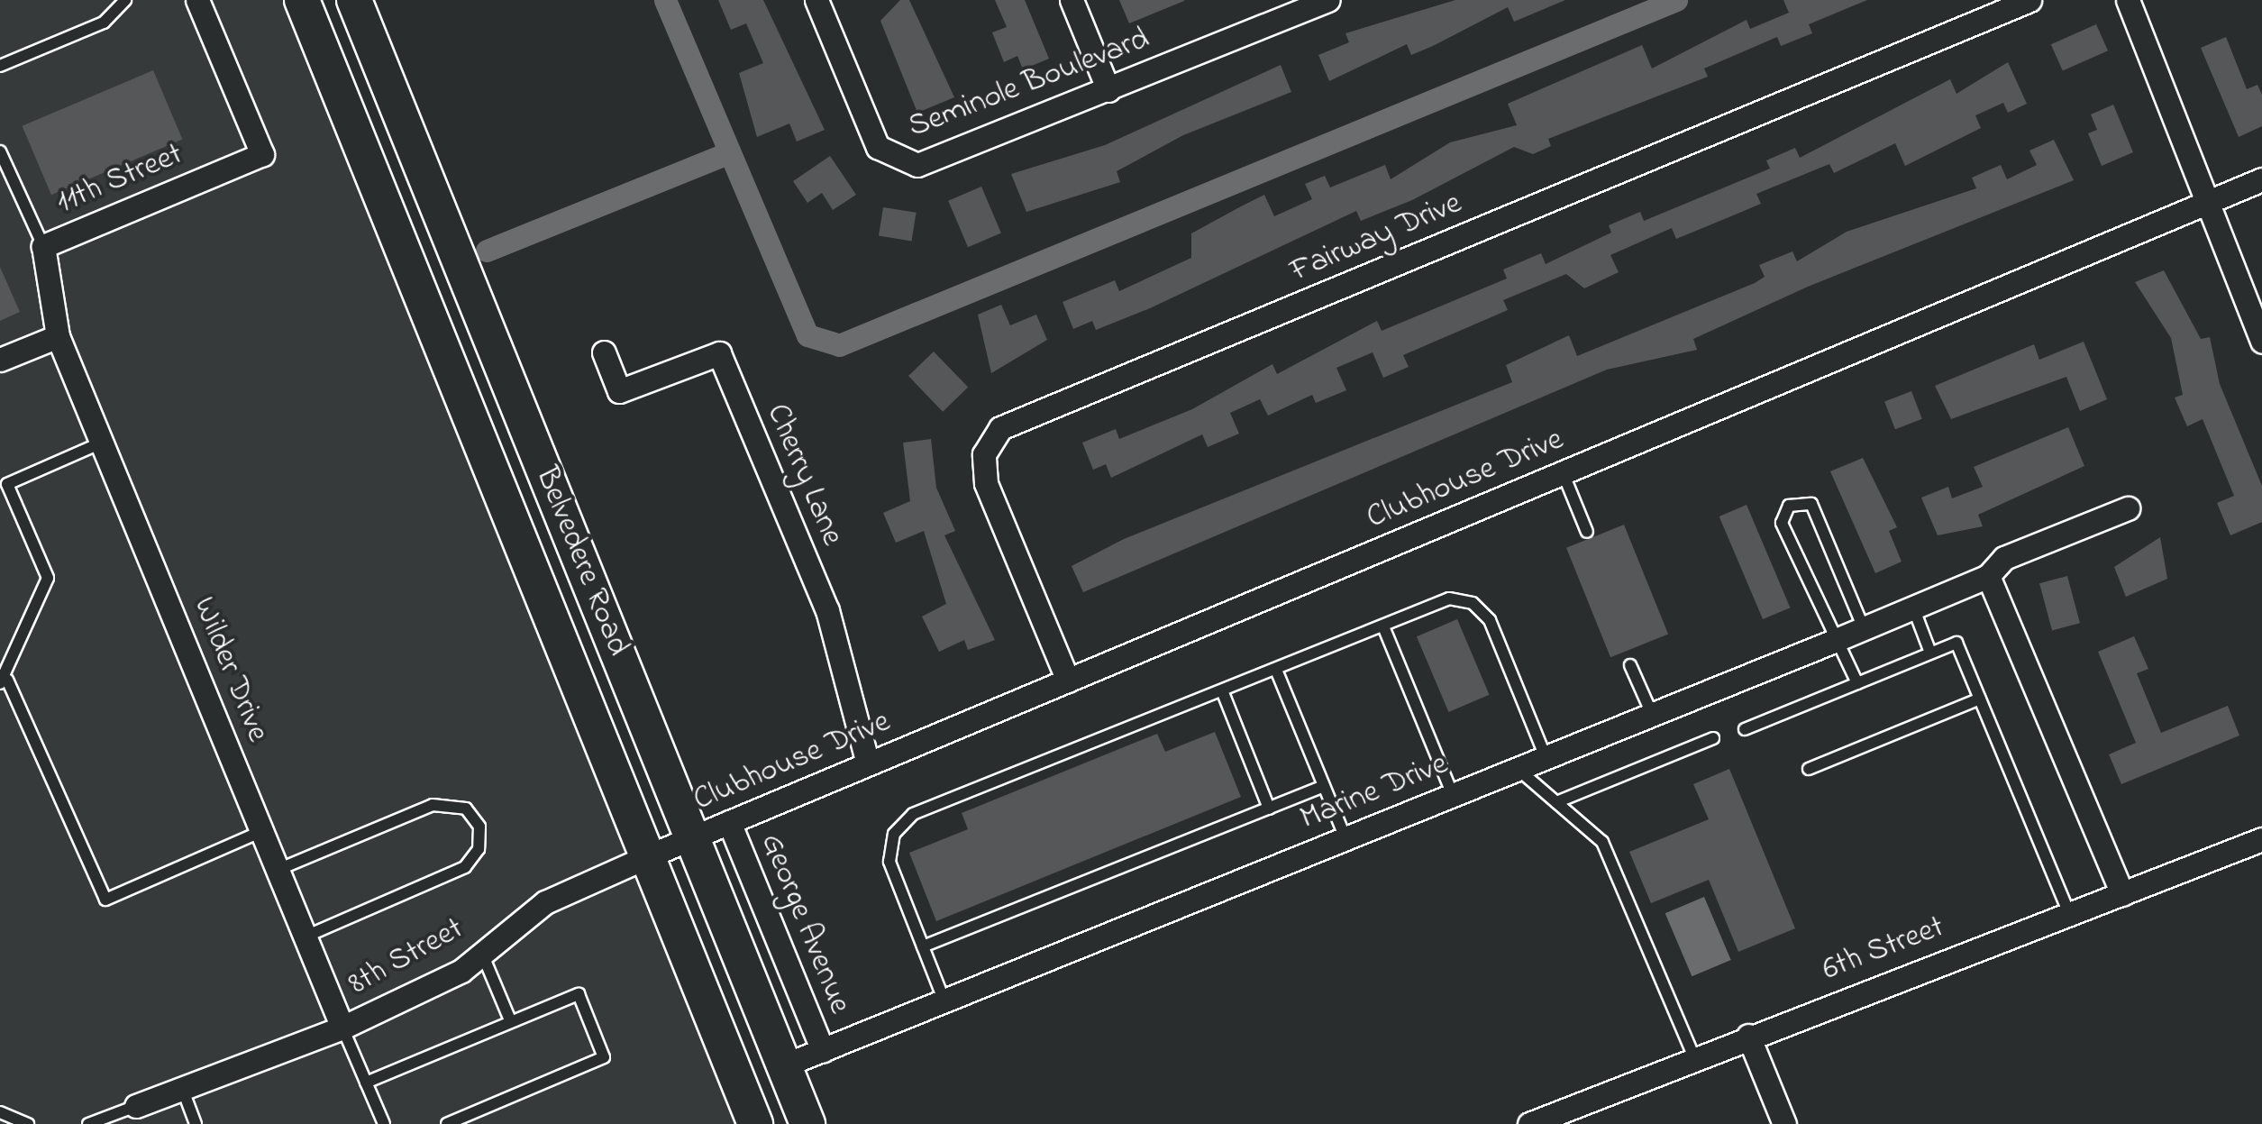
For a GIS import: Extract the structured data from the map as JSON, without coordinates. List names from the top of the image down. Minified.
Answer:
{"streets":{"main road":["Belvedere Road"],"street":["Seminole Boulevard","11th Street","Fairway Drive","Cherry Lane","Clubhouse Drive","Wilder Drive","Marine Drive","George Avenue","6th Street","8th Street"]},"crossings":[["11th Street","Wilder Drive"],["Fairway Drive","Clubhouse Drive"],["Cherry Lane","Clubhouse Drive"],["Clubhouse Drive","Belvedere Road"],["Clubhouse Drive","George Avenue"],["Clubhouse Drive","8th Street"],["Belvedere Road","Marine Drive"],["Belvedere Road","8th Street"],["Wilder Drive","8th Street"],["Marine Drive","George Avenue"]]}
